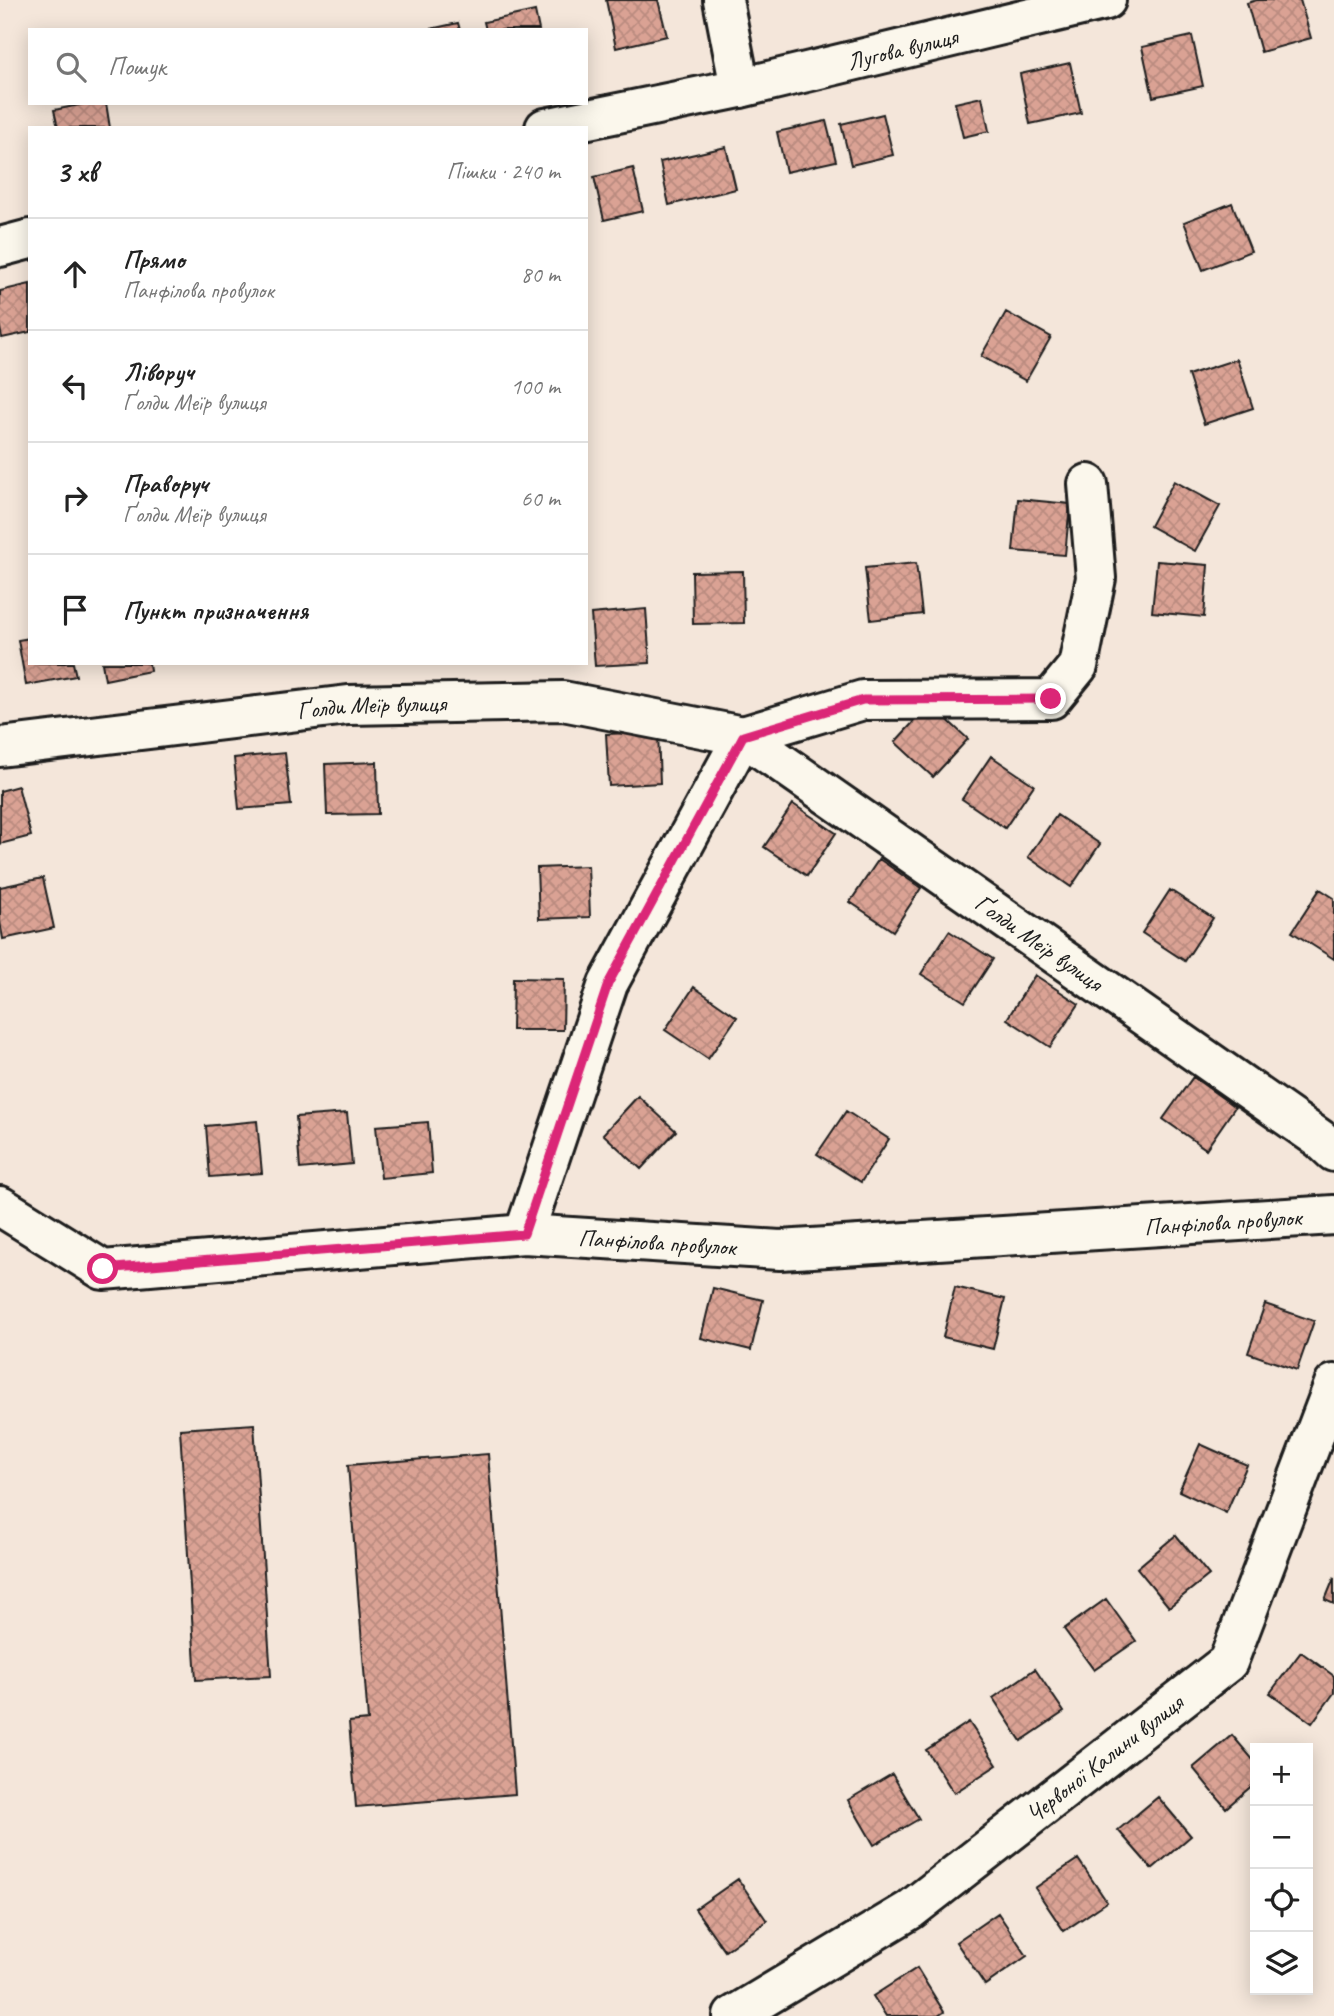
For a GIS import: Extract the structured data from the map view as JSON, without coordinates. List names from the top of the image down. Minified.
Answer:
{"streets":{"street":["Лугова вулиця","Ґолди Меїр вулиця","Панфілова провулок","Червоної Калини вулиця"]},"page":{"search":"Пошук","heading":["3 хв","Пішки · 240 m"],"list":[["Прямо","Панфілова провулок","80 m"],["Ліворуч","Ґолди Меїр вулиця","100 m"],["Праворуч","Ґолди Меїр вулиця","60 m"],"Пункт призначення"],"map_buttons":["+","−"]}}
